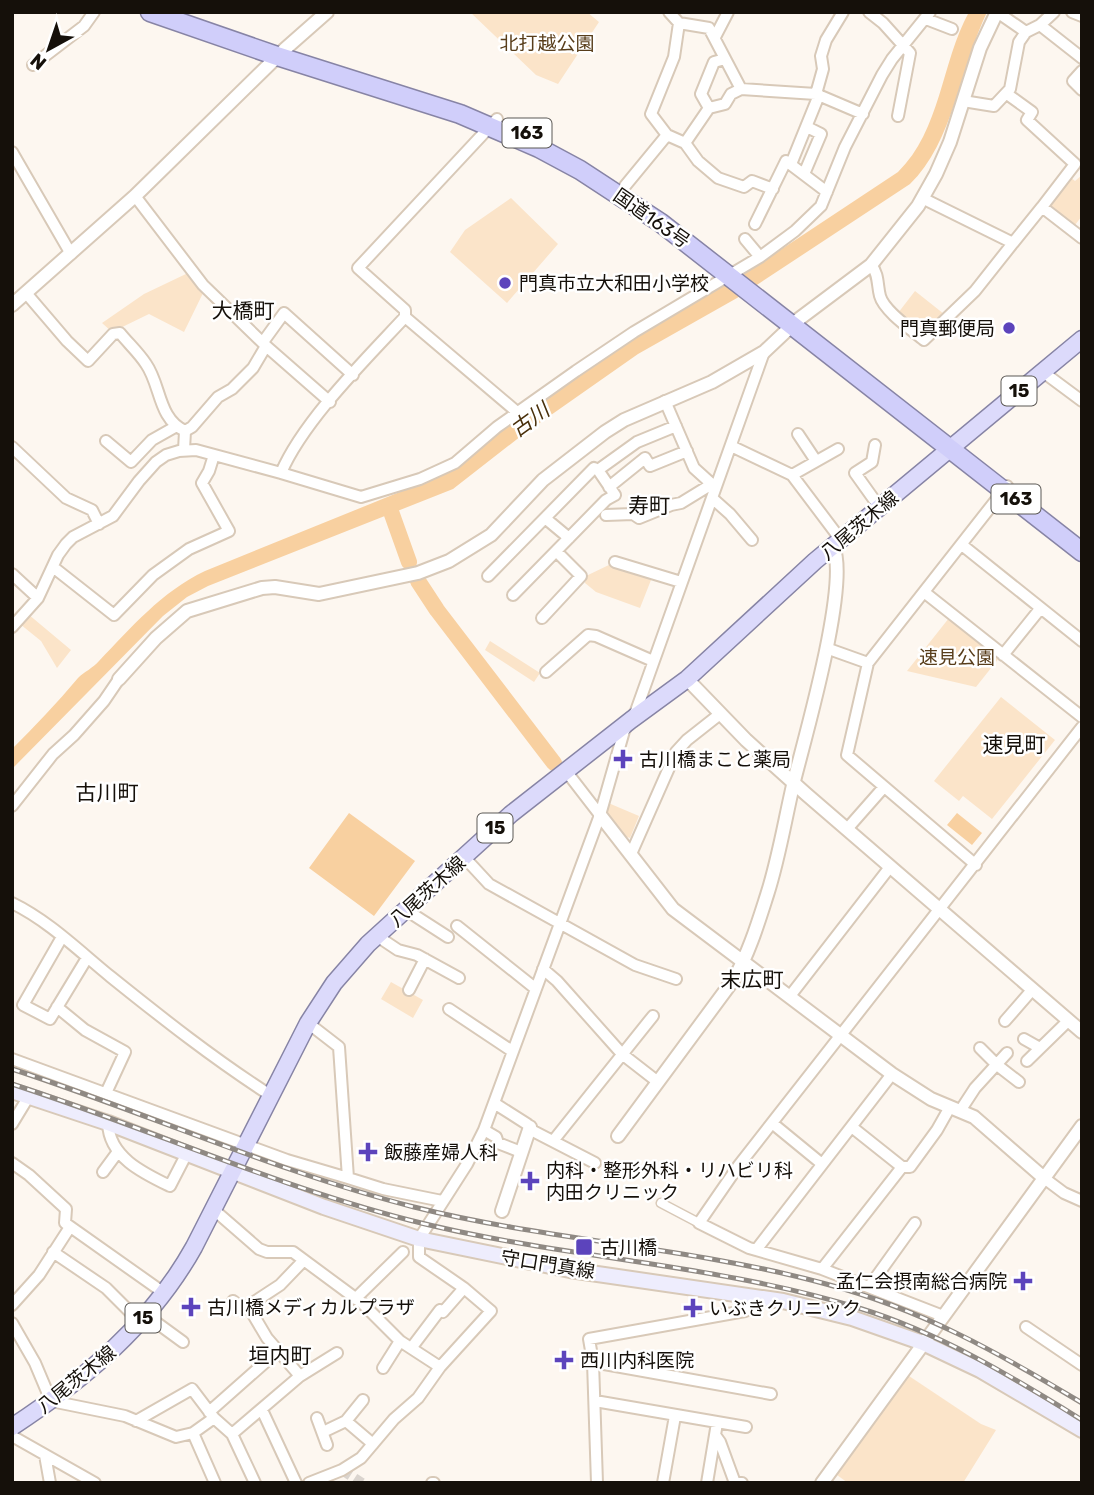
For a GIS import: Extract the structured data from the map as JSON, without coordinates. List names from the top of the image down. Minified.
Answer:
{"streets":{"highway":["163","国道163号"],"main road":["15","八尾茨木線","守口門真線"]},"crossings":[["国道163号","八尾茨木線"],["八尾茨木線","守口門真線"]],"districts":["大橋町","寿町","速見町","古川町","末広町","垣内町"],"water":["古川"],"parks":["北打越公園","速見公園"],"places":{"other":["門真市立大和田小学校","門真郵便局"],"health":["古川橋まこと薬局","飯藤産婦人科","内科・整形外科・リハビリ科 内田クリニック","孟仁会摂南総合病院","古川橋メディカルプラザ","いぶきクリニック","西川内科医院"],"transit":["古川橋"]},"north":"bottom left"}
